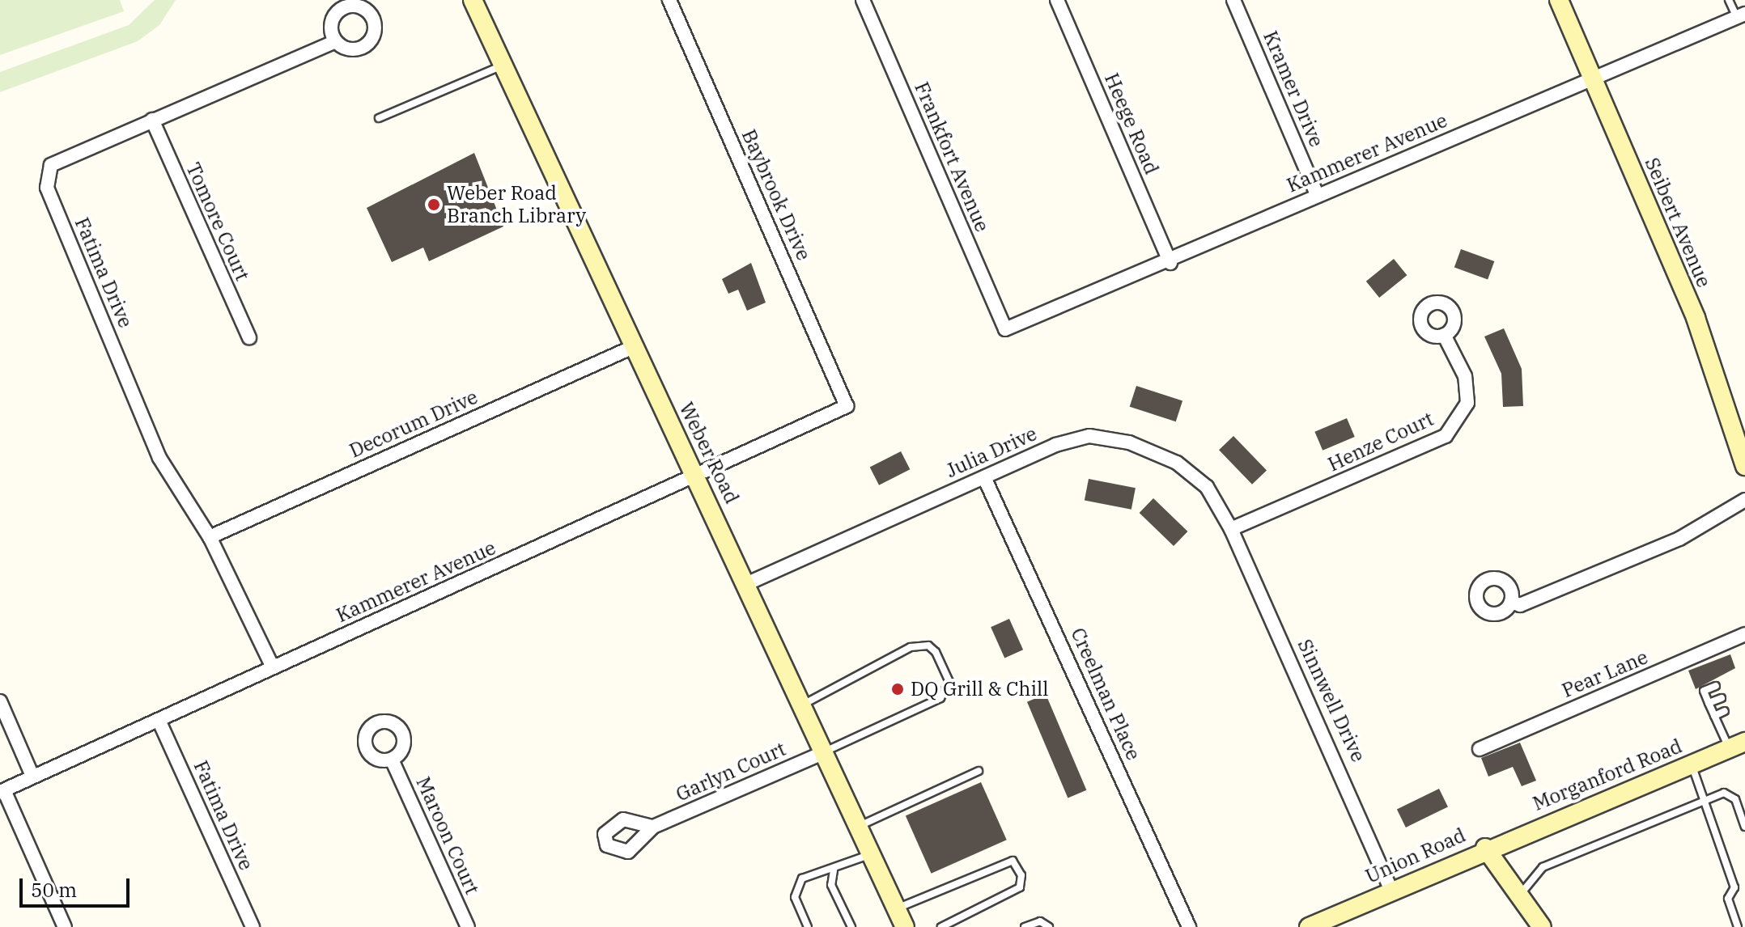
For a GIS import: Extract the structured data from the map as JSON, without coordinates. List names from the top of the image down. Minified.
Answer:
{"streets":{"main road":["Seibert Avenue","Weber Road","Morganford Road","Union Road"],"street":["Kramer Drive","Heege Road","Kammerer Avenue","Frankfort Avenue","Baybrook Drive","Tomore Court","Fatima Drive","Decorum Drive","Henze Court","Julia Drive","Pear Lane","Creelman Place","Sinnwell Drive","Garlyn Court","Maroon Court"]},"crossings":[["Kramer Drive","Kammerer Avenue"],["Heege Road","Kammerer Avenue"],["Kammerer Avenue","Frankfort Avenue"],["Kammerer Avenue","Baybrook Drive"],["Kammerer Avenue","Seibert Avenue"],["Kammerer Avenue","Fatima Drive"],["Kammerer Avenue","Weber Road"],["Tomore Court","Fatima Drive"],["Fatima Drive","Decorum Drive"],["Decorum Drive","Weber Road"],["Henze Court","Julia Drive"],["Henze Court","Sinnwell Drive"],["Julia Drive","Weber Road"],["Julia Drive","Creelman Place"],["Julia Drive","Sinnwell Drive"],["Weber Road","Garlyn Court"],["Sinnwell Drive","Union Road"],["Morganford Road","Union Road"]],"places":["Weber Road Branch Library","DQ Grill & Chill"],"scale_bar":"50 m"}
